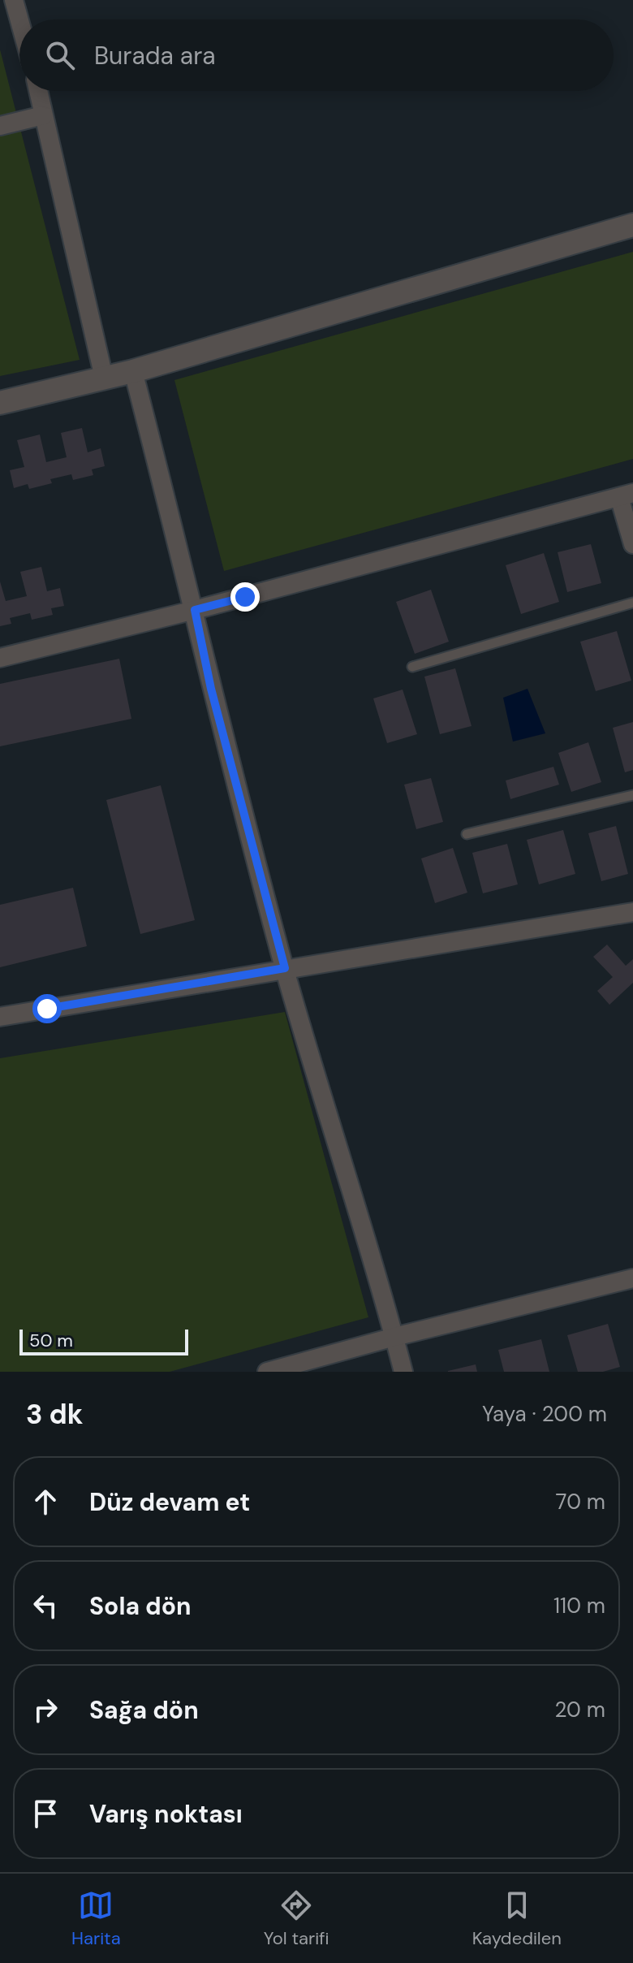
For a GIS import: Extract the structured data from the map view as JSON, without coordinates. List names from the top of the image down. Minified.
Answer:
{"scale_bar":"50 m","page":{"search":"Burada ara","scale":"50 m","heading":["3 dk","Yaya · 200 m"],"list":[["Düz devam et","70 m"],["Sola dön","110 m"],["Sağa dön","20 m"],"Varış noktası"],"nav":["Harita","Yol tarifi","Kaydedilen"]}}
